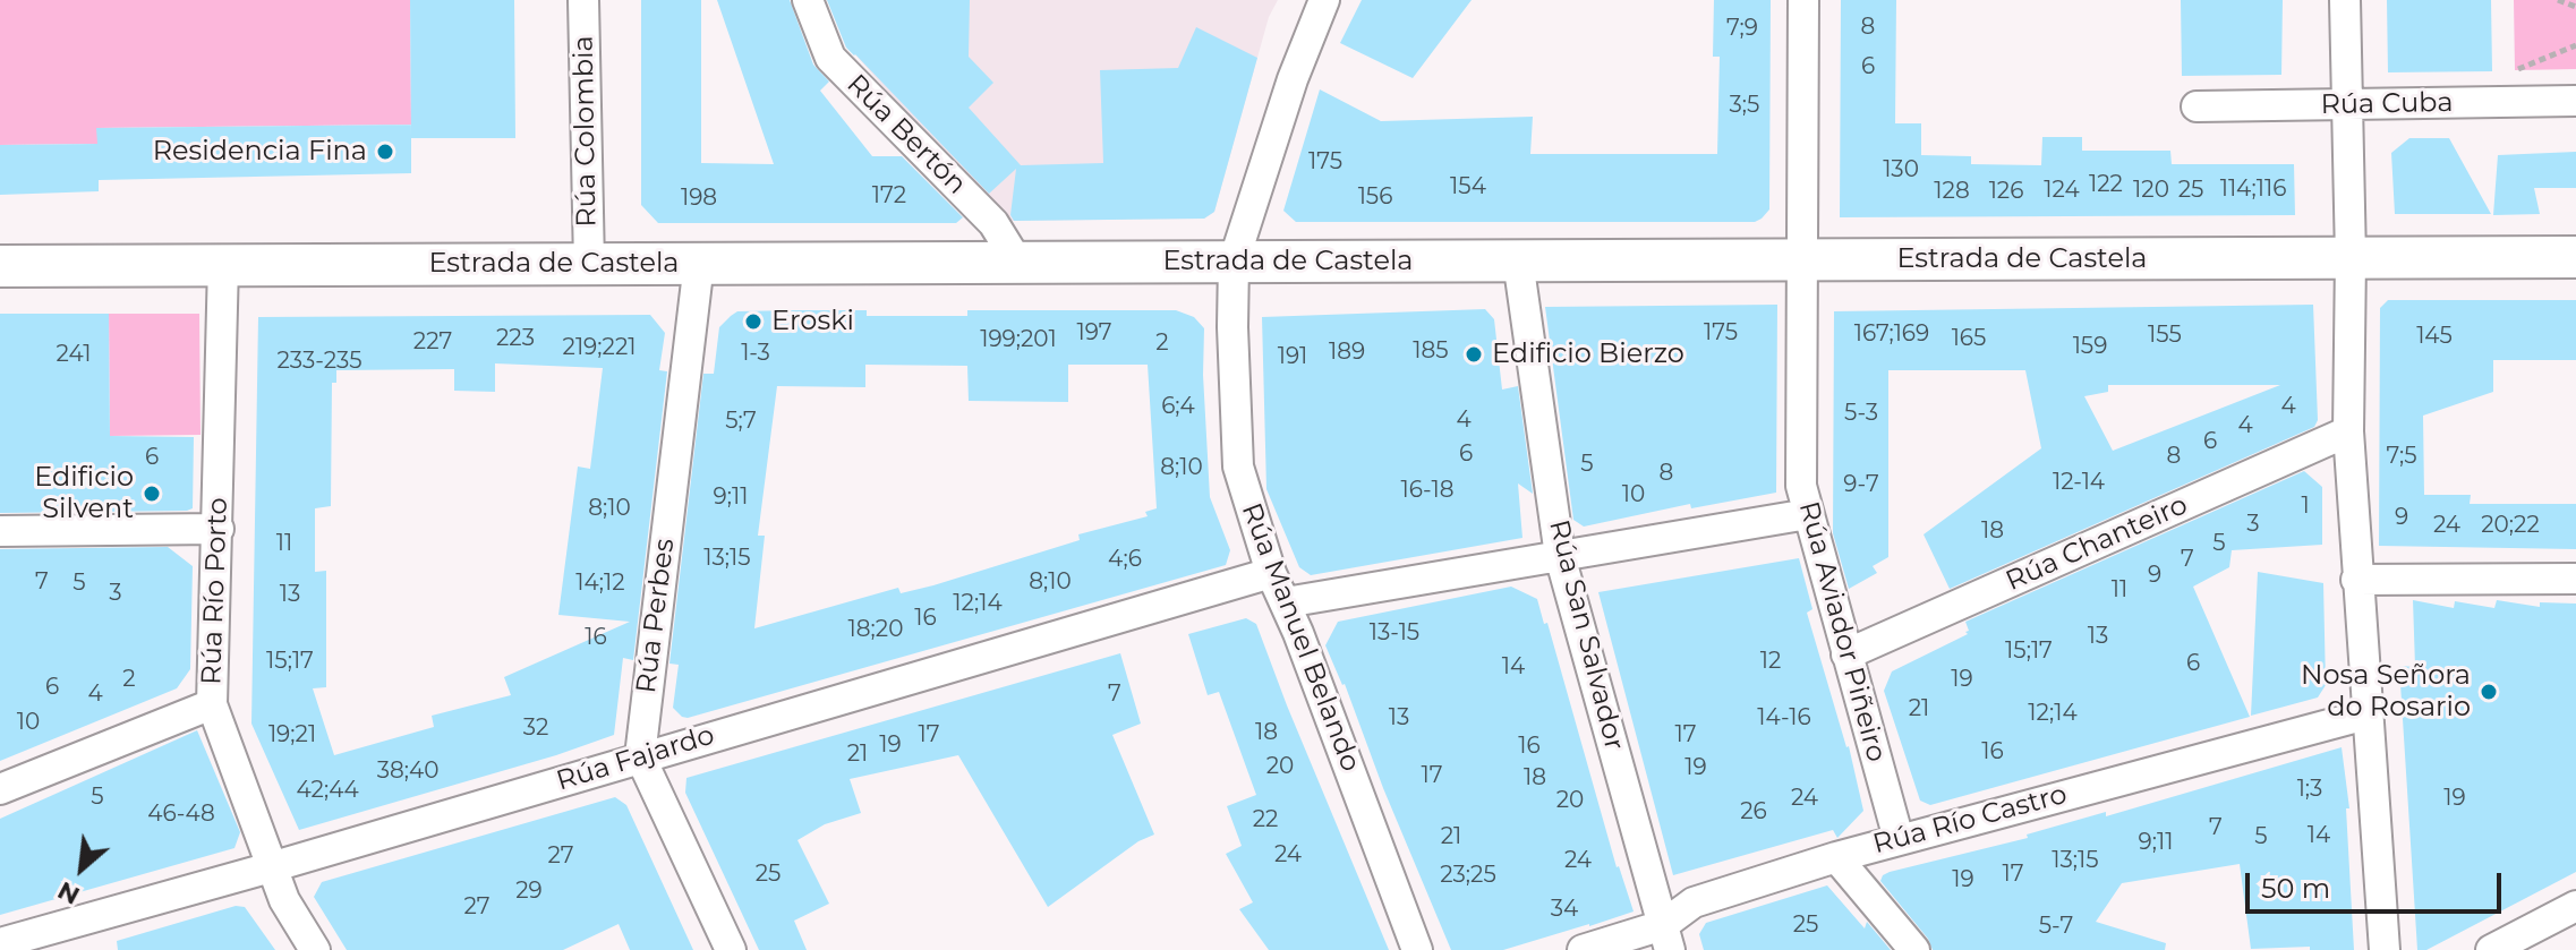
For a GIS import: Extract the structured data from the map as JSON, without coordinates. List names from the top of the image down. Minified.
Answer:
{"streets":{"main road":["Estrada de Castela"],"street":["Rúa Cuba","Rúa Colombia","Rúa Bertón","Rúa Chanteiro","Rúa Río Porto","Rúa Perbes","Rúa Aviador Piñeiro","Rúa San Salvador","Rúa Manuel Belando","Rúa Fajardo","Rúa Río Castro"]},"crossings":[["Rúa Colombia","Estrada de Castela"],["Rúa Bertón","Estrada de Castela"],["Estrada de Castela","Rúa Río Porto"],["Estrada de Castela","Rúa Perbes"],["Estrada de Castela","Rúa Aviador Piñeiro"],["Estrada de Castela","Rúa San Salvador"],["Estrada de Castela","Rúa Manuel Belando"],["Rúa Chanteiro","Rúa Aviador Piñeiro"],["Rúa Río Porto","Rúa Fajardo"],["Rúa Perbes","Rúa Fajardo"],["Rúa Aviador Piñeiro","Rúa Río Castro"],["Rúa San Salvador","Rúa Río Castro"],["Rúa Manuel Belando","Rúa Fajardo"]],"places":["Residencia Fina","Eroski","Edificio Bierzo","Edificio Silvent","Nosa Señora do Rosario"],"house_numbers":["8","7;9","6","3;5","175","130","122","154","114;116","124","120","25","128","126","172","156","198","197","175","167;169","155","145","223","165","199;201","227","2","159","219;221","185","189","1-3","241","191","233-235","6;4","4","5-3","4","5;7","4","6","6","8","7;5","6","5","8;10","8","12-14","9-7","16-18","10","9;11","1","8;10","9","3","24","20;22","18","11","5","13;15","4;6","7","9","7","8;10","5","14;12","11","3","13","12;14","16","18;20","13-15","13","16","15;17","15;17","12","6","14","2","19","6","4","7","21","12;14","13","14-16","10","32","18","19;21","17","17","19","16","16","21","20","19","38;40","17","18","1;3","42;44","5","24","19","20","26","46-48","22","7","14","21","5","9;11","24","27","24","13;15","25","17","23;25","19","29","27","34","25","5-7"],"scale_bar":"50 m","north":"bottom left"}
